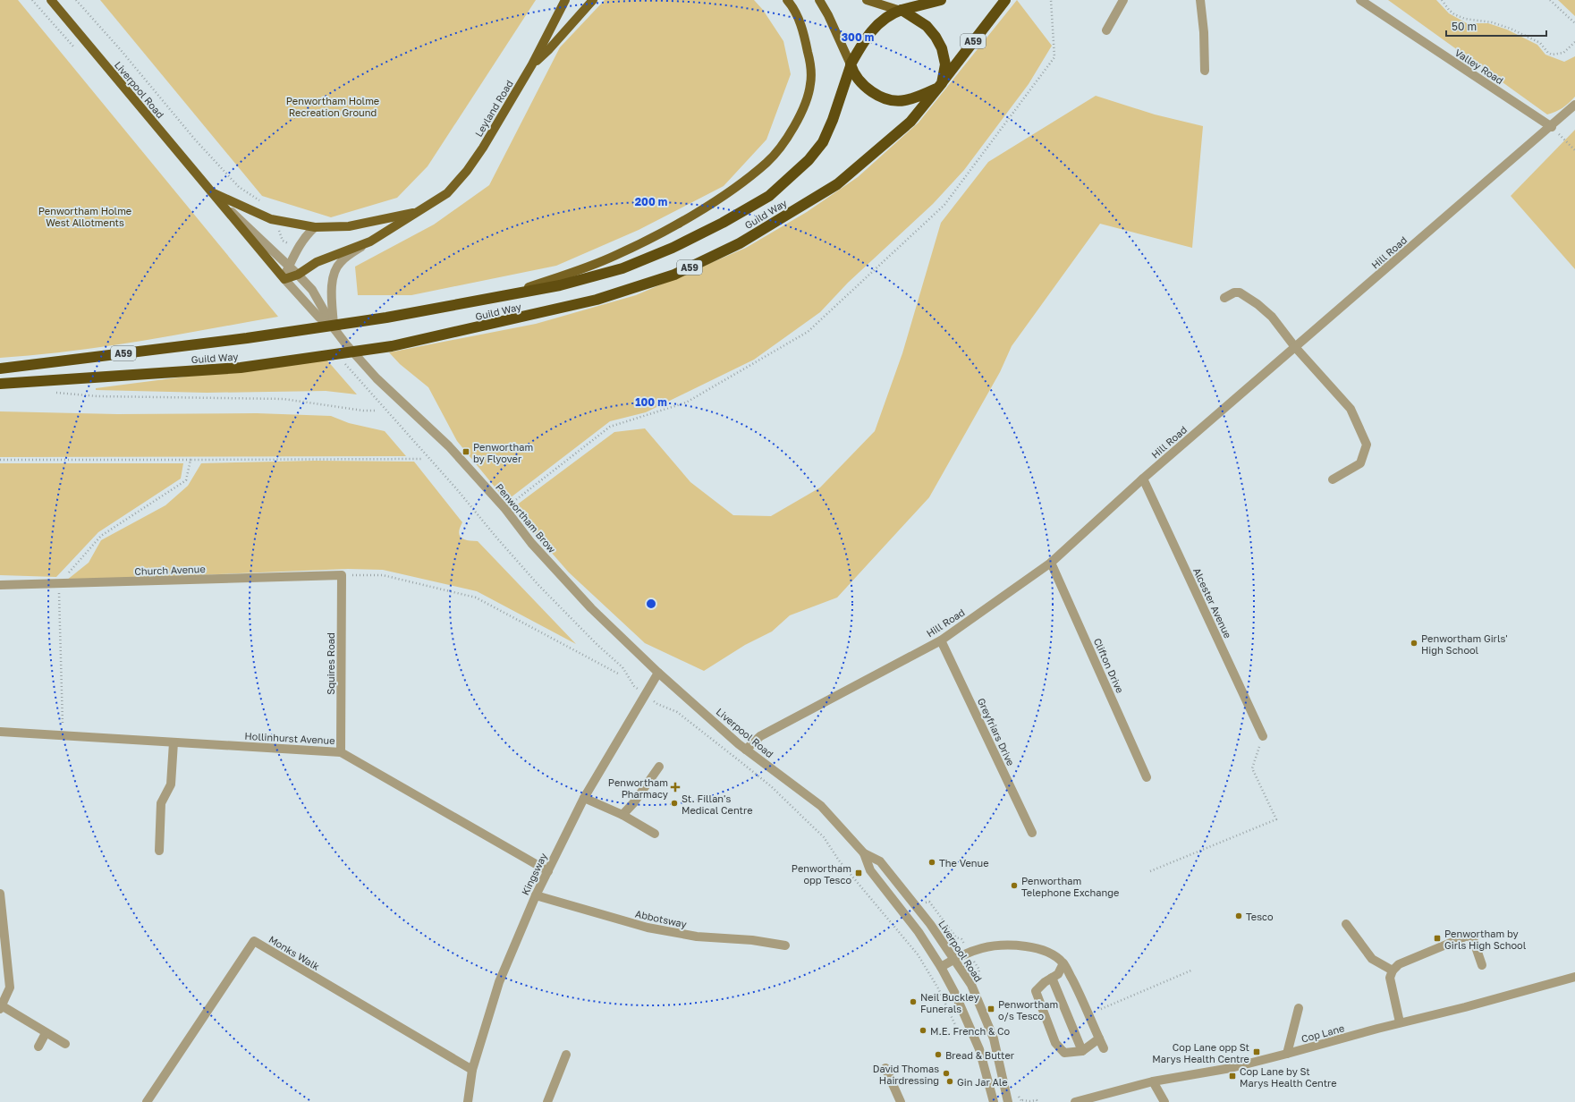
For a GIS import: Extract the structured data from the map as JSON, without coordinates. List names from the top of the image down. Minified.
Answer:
{"streets":{"highway":["A59","Guild Way"],"main road":["Liverpool Road","Leyland Road"],"street":["Valley Road","Hill Road","Penwortham Brow","Church Avenue","Alcester Avenue","Squires Road","Clifton Drive","Greyfriars Drive","Hollinhurst Avenue","Kingsway","Abbotsway","Monks Walk","Cop Lane"]},"crossings":[["A59","Guild Way"],["Valley Road","Hill Road"],["Liverpool Road","Leyland Road"],["Liverpool Road","Hill Road"],["Liverpool Road","Penwortham Brow"],["Liverpool Road","Kingsway"],["Hill Road","Alcester Avenue"],["Hill Road","Clifton Drive"],["Hill Road","Greyfriars Drive"],["Penwortham Brow","Kingsway"],["Church Avenue","Squires Road"],["Squires Road","Hollinhurst Avenue"],["Hollinhurst Avenue","Kingsway"],["Kingsway","Abbotsway"],["Kingsway","Monks Walk"]],"parks":["Penwortham Holme Recreation Ground","Penwortham Holme West Allotments"],"places":{"transit":["Penwortham by Flyover","Penwortham opp Tesco","Penwortham by Girls High School","Penwortham o/s Tesco","Cop Lane opp St Marys Health Centre","Cop Lane by St Marys Health Centre"],"other":["Penwortham Girls' High School","St. Fillan's Medical Centre","The Venue","Penwortham Telephone Exchange","Tesco","Neil Buckley Funerals","M.E. French & Co","Bread & Butter","David Thomas Hairdressing","Gin Jar Ale"],"health":["Penwortham Pharmacy"]},"scale_bar":"50 m","rings":["300 m","200 m","100 m"]}
